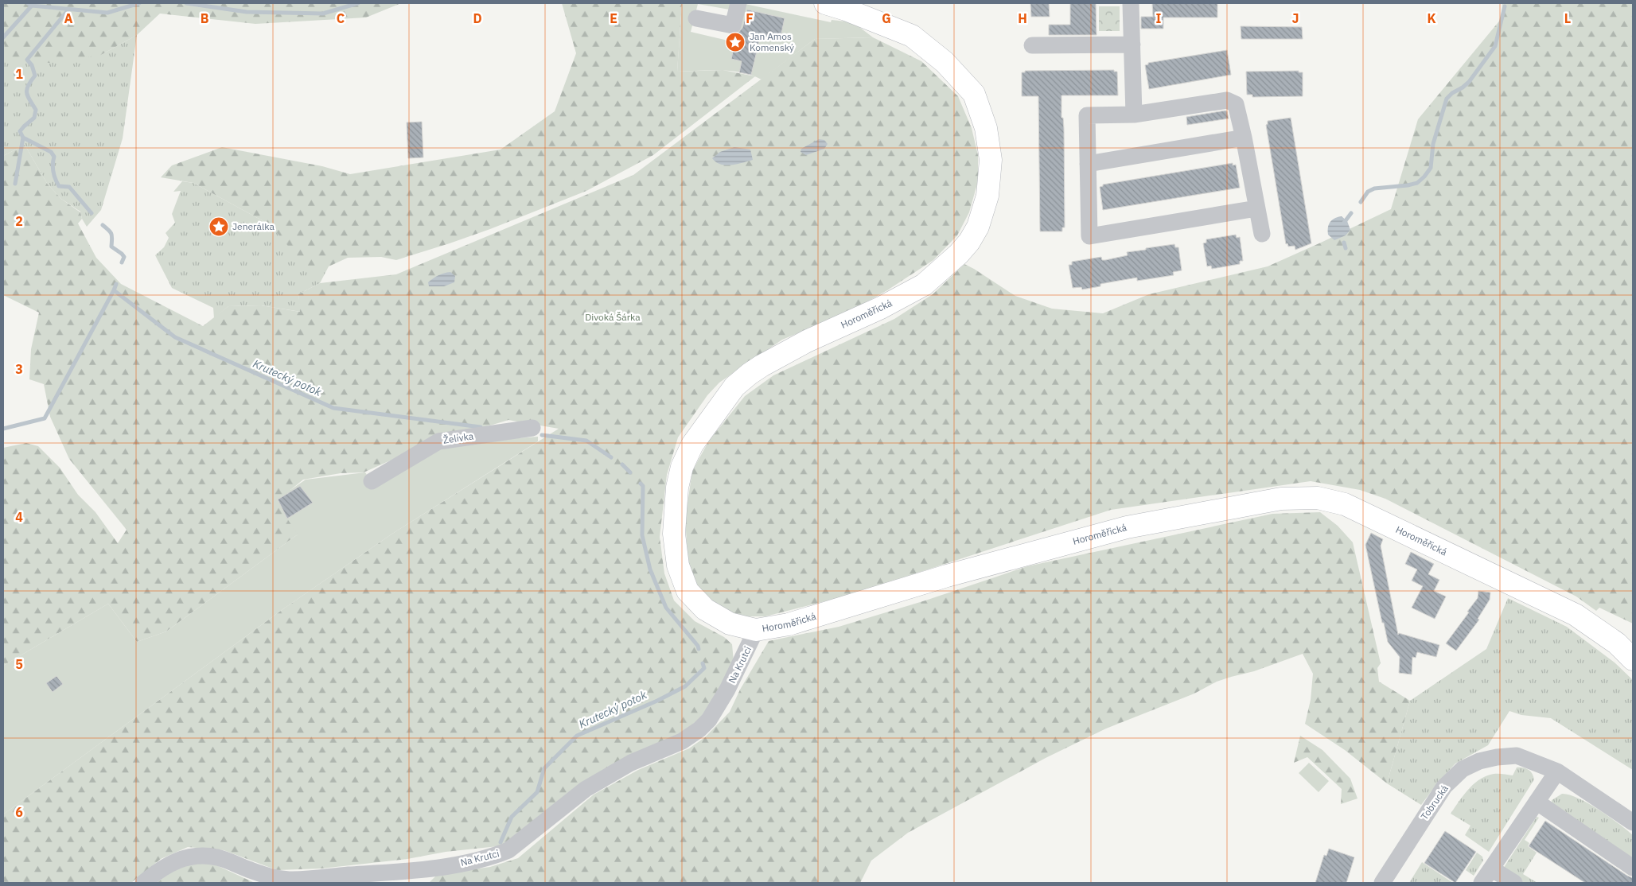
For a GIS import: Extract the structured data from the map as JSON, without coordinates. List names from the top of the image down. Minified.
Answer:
{"streets":{"main road":["Horoměřická"],"street":["Želivka","Na Krutci","Tobrucká"]},"crossings":[["Horoměřická","Na Krutci"]],"water":["Krutecký potok"],"parks":["Divoká Šárka"],"places":{"place":["Jan Amos Komenský","Jenerálka"]},"grid":{"columns":["A","B","C","D","E","F","G","H","I","J","K","L"],"rows":["1","2","3","4","5","6"]}}
